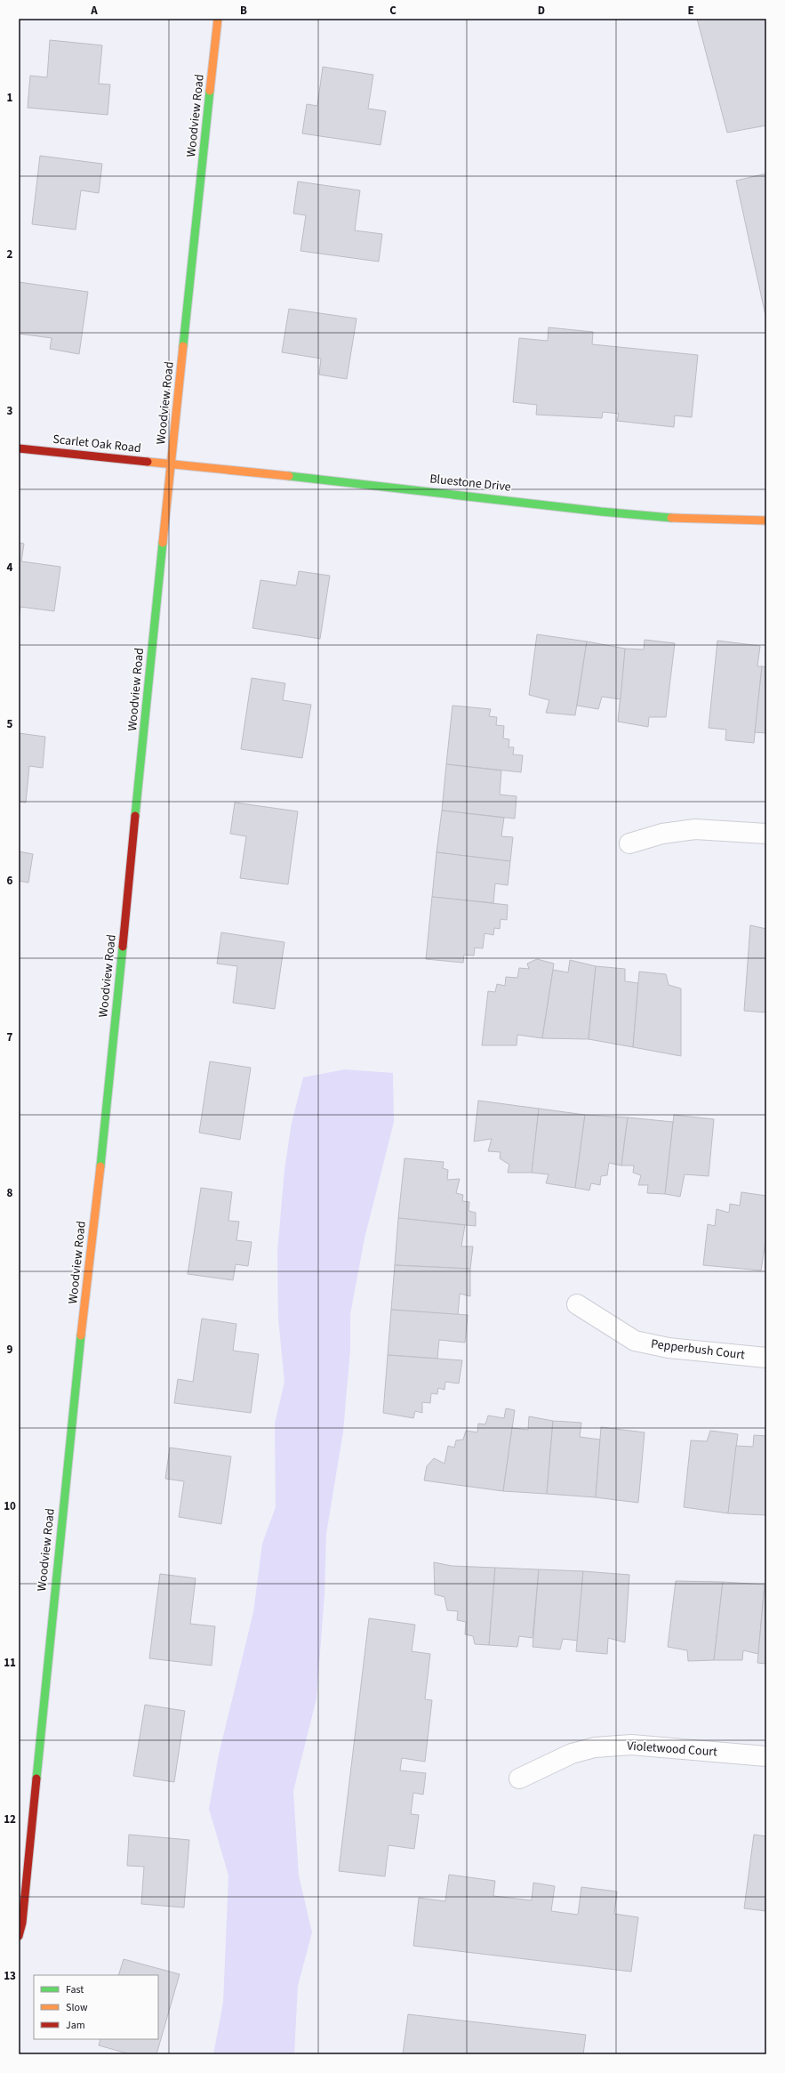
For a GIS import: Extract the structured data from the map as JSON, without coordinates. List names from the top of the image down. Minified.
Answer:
{"streets":{"street":["Woodview Road","Scarlet Oak Road","Bluestone Drive","Pepperbush Court","Violetwood Court"]},"crossings":[["Woodview Road","Scarlet Oak Road"],["Woodview Road","Bluestone Drive"],["Scarlet Oak Road","Bluestone Drive"]],"legend":["Fast","Slow","Jam"],"grid":{"columns":["A","B","C","D","E"],"rows":["1","2","3","4","5","6","7","8","9","10","11","12","13"]}}
